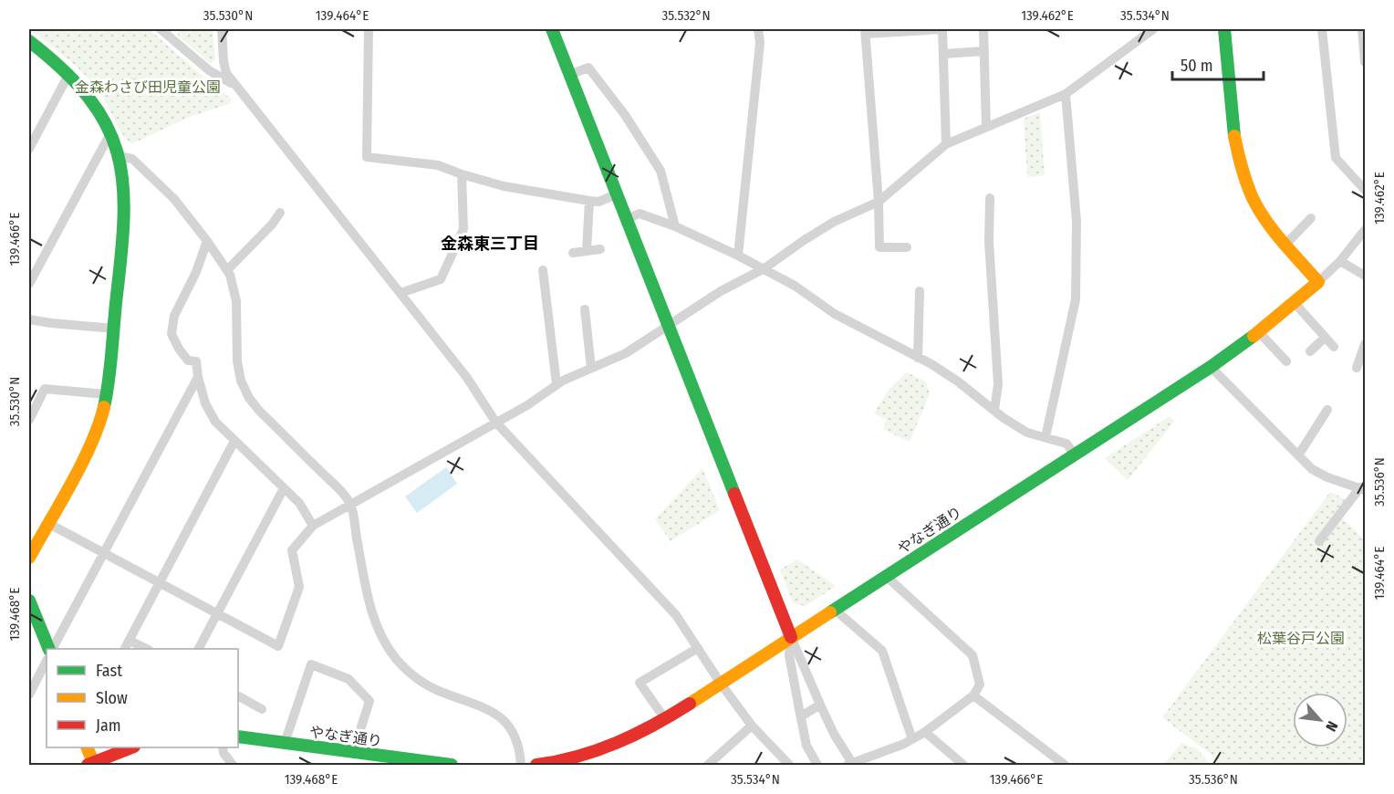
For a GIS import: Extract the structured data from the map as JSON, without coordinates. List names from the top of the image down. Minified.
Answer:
{"streets":{"street":["やなぎ通り"]},"districts":["金森東三丁目"],"parks":["金森わさび田児童公園","松葉谷戸公園"],"legend":["Fast","Slow","Jam"],"scale_bar":"50 m","north":"bottom right","coordinates":["35.530°N","139.464°E","35.532°N","139.462°E","35.534°N","139.466°E","35.536°N","139.468°E"]}
